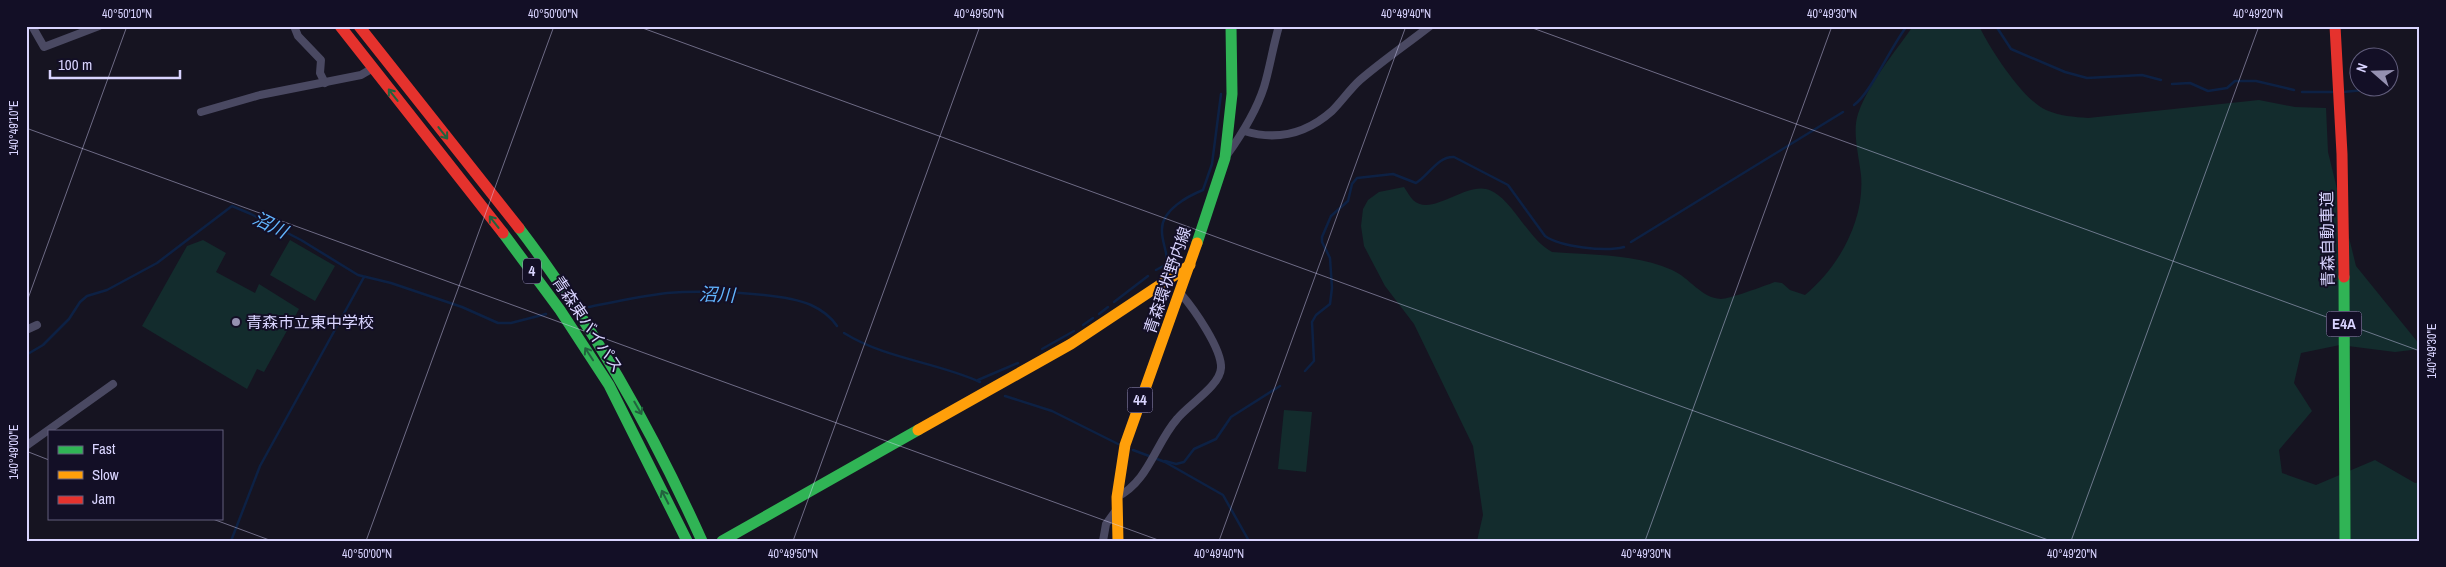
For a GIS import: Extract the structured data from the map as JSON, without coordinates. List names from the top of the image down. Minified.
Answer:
{"streets":{"main road":["青森自動車道","4","青森環状野内線","青森東バイパス","E4A","44"]},"water":["沼川"],"places":["青森市立東中学校"],"legend":["Fast","Slow","Jam"],"scale_bar":"100 m","north":"left","coordinates":["40°50'10\"N","40°50'00\"N","40°49'50\"N","40°49'40\"N","40°49'30\"N","40°49'20\"N","140°49'10\"E","140°49'30\"E","140°49'00\"E"]}
